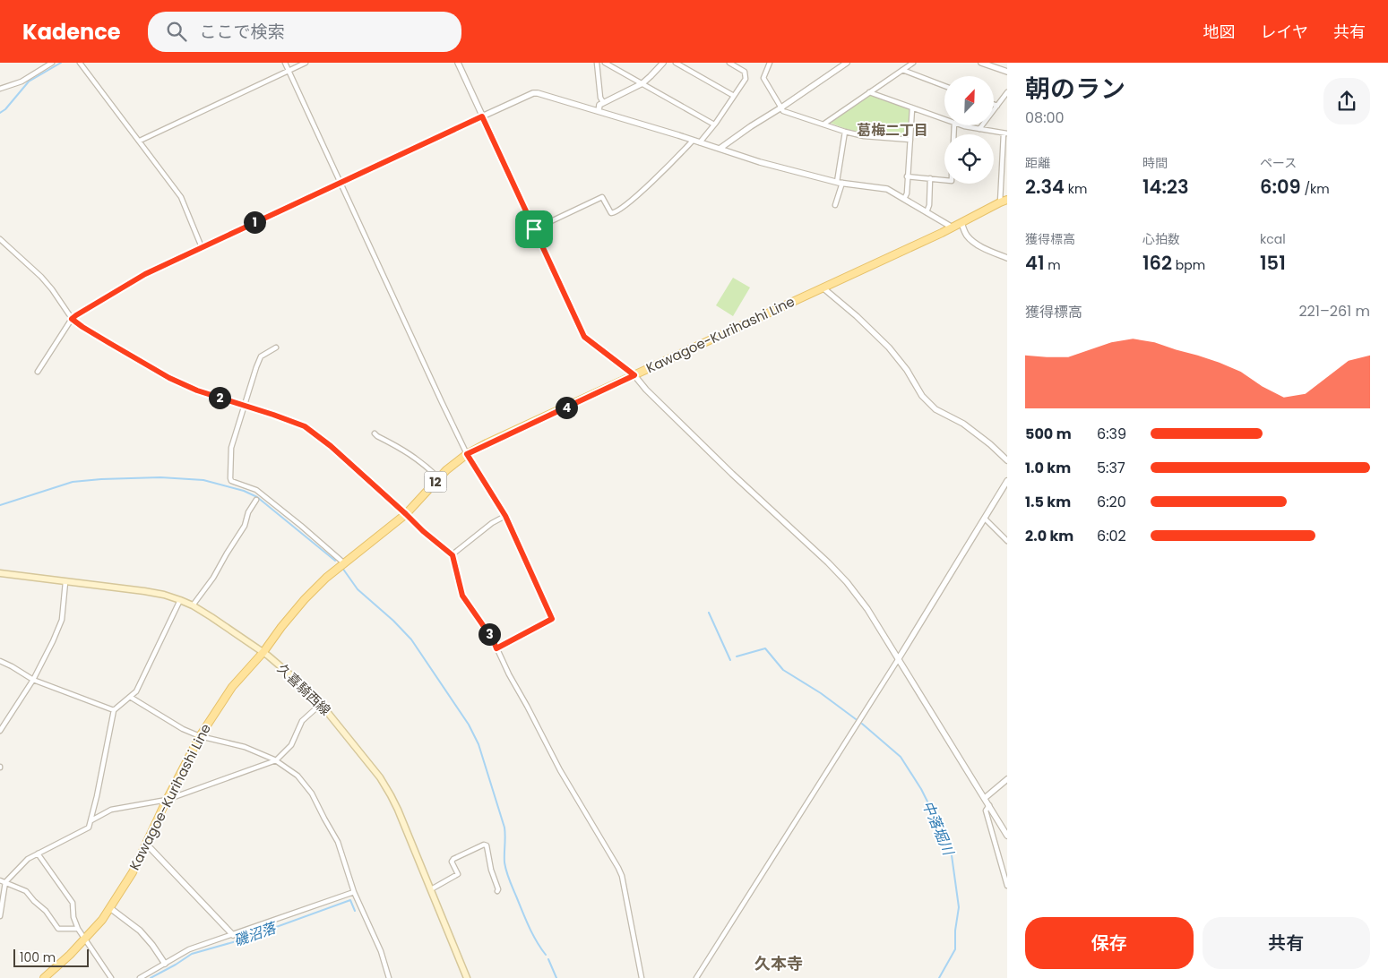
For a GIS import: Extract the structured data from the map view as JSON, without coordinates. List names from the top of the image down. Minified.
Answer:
{"streets":{"main road":["Kawagoe-Kurihashi Line","12","久喜騎西線"]},"crossings":[["Kawagoe-Kurihashi Line","久喜騎西線"]],"districts":["葛梅二丁目","久本寺"],"water":["中落堀川","磯沼落"],"scale_bar":"100 m","north":"top right","page":{"header":"Kadence","search":"ここで検索","nav":["地図","レイヤ","共有"],"heading":["朝のラン","08:00"],"stats":[["距離","2.34 km"],["時間","14:23"],["ペース","6:09 /km"],["獲得標高","41 m"],["心拍数","162 bpm"],["kcal","151"]],"pins":["1","2","4","3"],"chart":["獲得標高","221–261 m"],"list":[{"name":"500 m","note":"6:39"},{"name":"1.0 km","note":"5:37"},{"name":"1.5 km","note":"6:20"},{"name":"2.0 km","note":"6:02"}],"buttons":["保存","共有"],"scale":"100 m"}}
